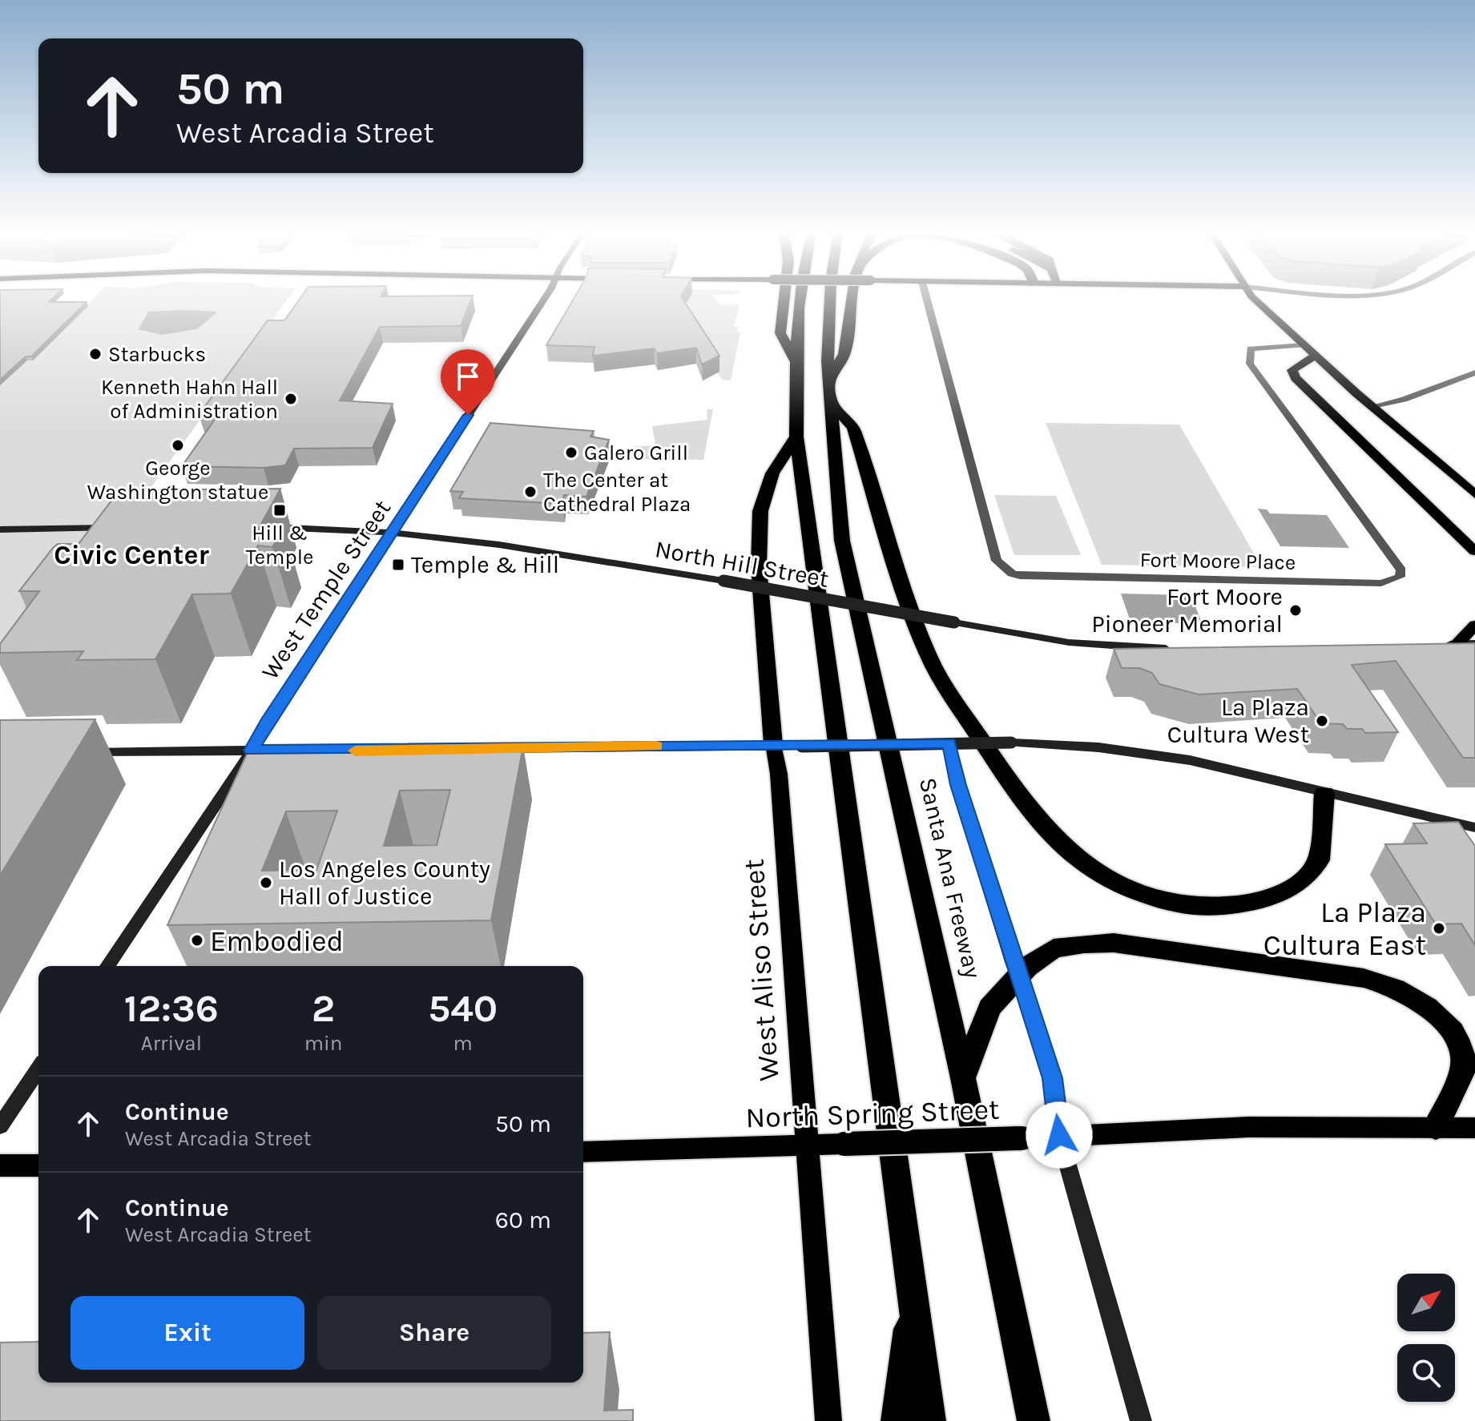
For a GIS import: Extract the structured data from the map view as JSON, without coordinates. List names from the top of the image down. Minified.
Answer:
{"streets":{"highway":["Santa Ana Freeway"],"main road":["North Hill Street","West Temple Street","West Aliso Street","North Spring Street"],"street":["Fort Moore Place"]},"crossings":[["North Hill Street","West Temple Street"],["West Aliso Street","North Spring Street"]],"districts":["Civic Center"],"places":{"other":["Starbucks","Kenneth Hahn Hall of Administration","George Washington statue","Galero Grill","The Center at Cathedral Plaza","Fort Moore Pioneer Memorial","La Plaza Cultura West","Los Angeles County Hall of Justice","La Plaza Cultura East","Embodied"],"transit":["Hill & Temple","Temple & Hill"]},"north":"top right","page":{"turn":["50 m","West Arcadia Street"],"eta":["12:36","Arrival","2","min","540","m"],"list":[{"name":"Continue","note":"West Arcadia Street","value":"50 m"},{"name":"Continue","note":"West Arcadia Street","value":"60 m"}],"buttons":["Exit","Share"]}}
